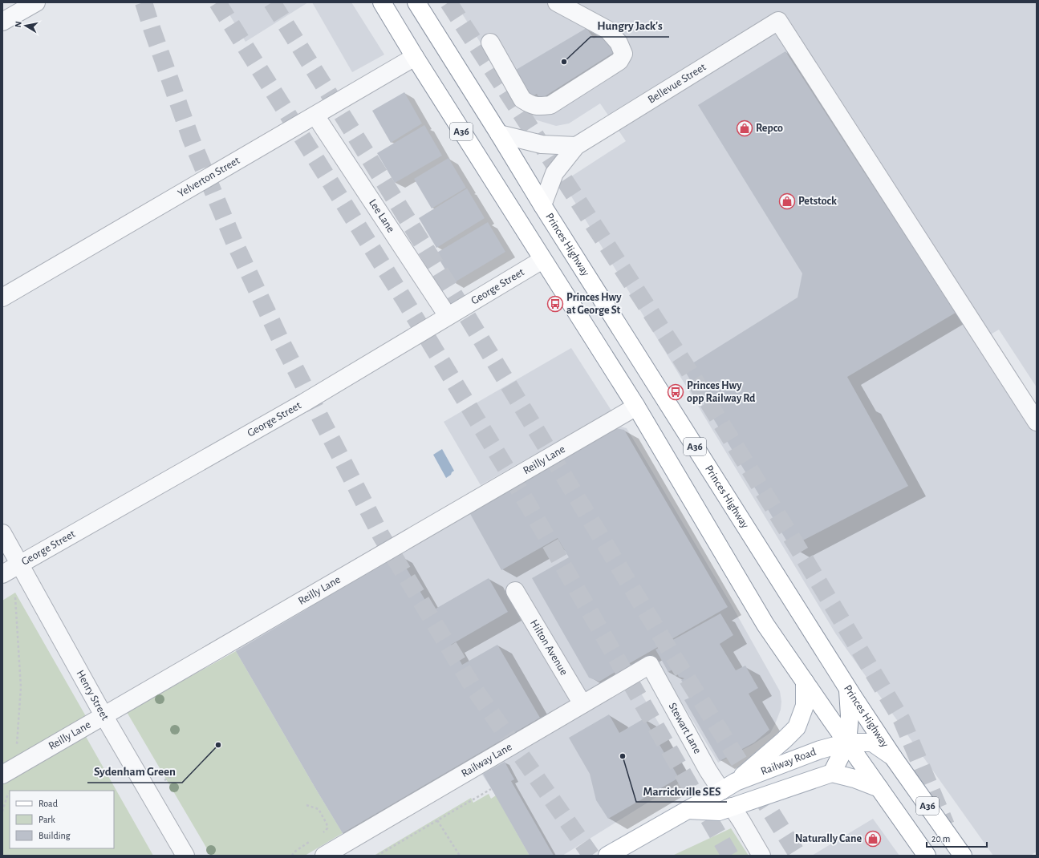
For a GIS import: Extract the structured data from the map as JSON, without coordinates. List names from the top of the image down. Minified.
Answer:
{"streets":{"main road":["A36","Princes Highway","Railway Road"],"street":["Bellevue Street","Yelverton Street","Lee Lane","George Street","Reilly Lane","Hilton Avenue","Henry Street","Stewart Lane","Railway Lane"]},"crossings":[["Bellevue Street","Princes Highway"],["A36","Yelverton Street"],["A36","George Street"],["A36","Reilly Lane"],["A36","Railway Road"],["Yelverton Street","Lee Lane"],["Lee Lane","George Street"],["Princes Highway","Railway Road"],["George Street","Henry Street"],["Reilly Lane","Henry Street"],["Hilton Avenue","Railway Lane"],["Stewart Lane","Railway Lane"],["Stewart Lane","Railway Road"]],"places":{"other":["Hungry Jack's","Sydenham Green","Marrickville SES"],"shop":["Repco","Petstock","Naturally Cane"],"bus stop":["Princes Hwy at George St","Princes Hwy opp Railway Rd"]},"legend":["Road","Park","Building"],"scale_bar":"20 m","north":"left"}
